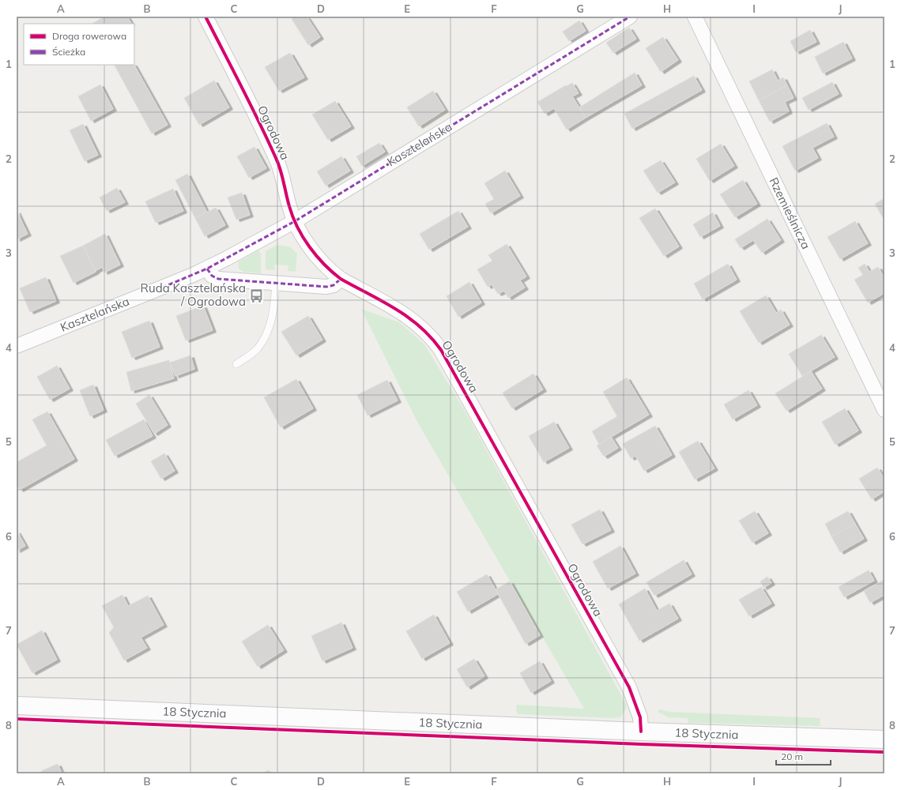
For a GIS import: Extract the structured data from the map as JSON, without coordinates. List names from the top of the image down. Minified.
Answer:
{"streets":{"main road":["18 Stycznia"],"street":["Ogrodowa","Kasztelańska","Rzemieślnicza"]},"crossings":[["Ogrodowa","Kasztelańska"],["Ogrodowa","18 Stycznia"]],"places":{"bus stop":["Ruda Kasztelańska / Ogrodowa"]},"legend":["Droga rowerowa","Ścieżka"],"scale_bar":"20 m","grid":{"columns":["A","B","C","D","E","F","G","H","I","J"],"rows":["1","2","3","4","5","6","7","8"]}}
